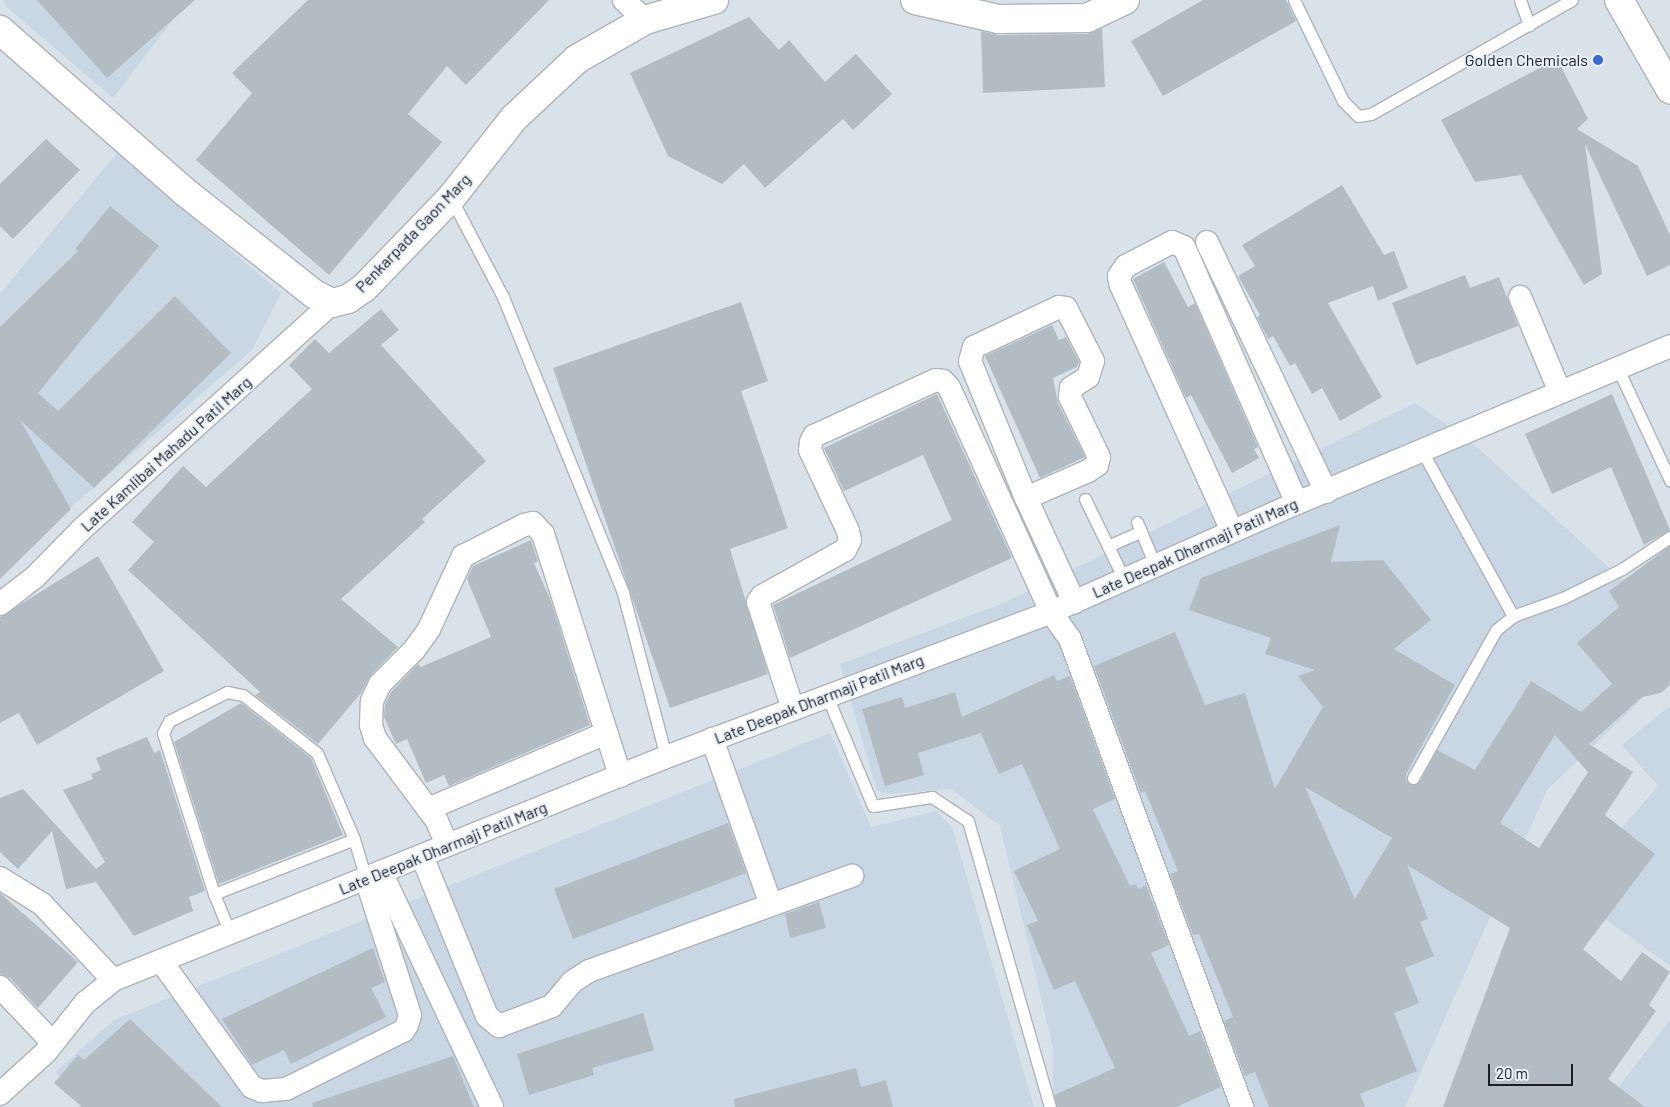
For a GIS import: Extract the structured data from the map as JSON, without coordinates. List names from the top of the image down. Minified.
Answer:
{"streets":{"street":["Penkarpada Gaon Marg","Late Kamlibai Mahadu Patil Marg","Late Deepak Dharmaji Patil Marg"]},"crossings":[["Penkarpada Gaon Marg","Late Kamlibai Mahadu Patil Marg"]],"places":["Golden Chemicals"],"scale_bar":"20 m"}
